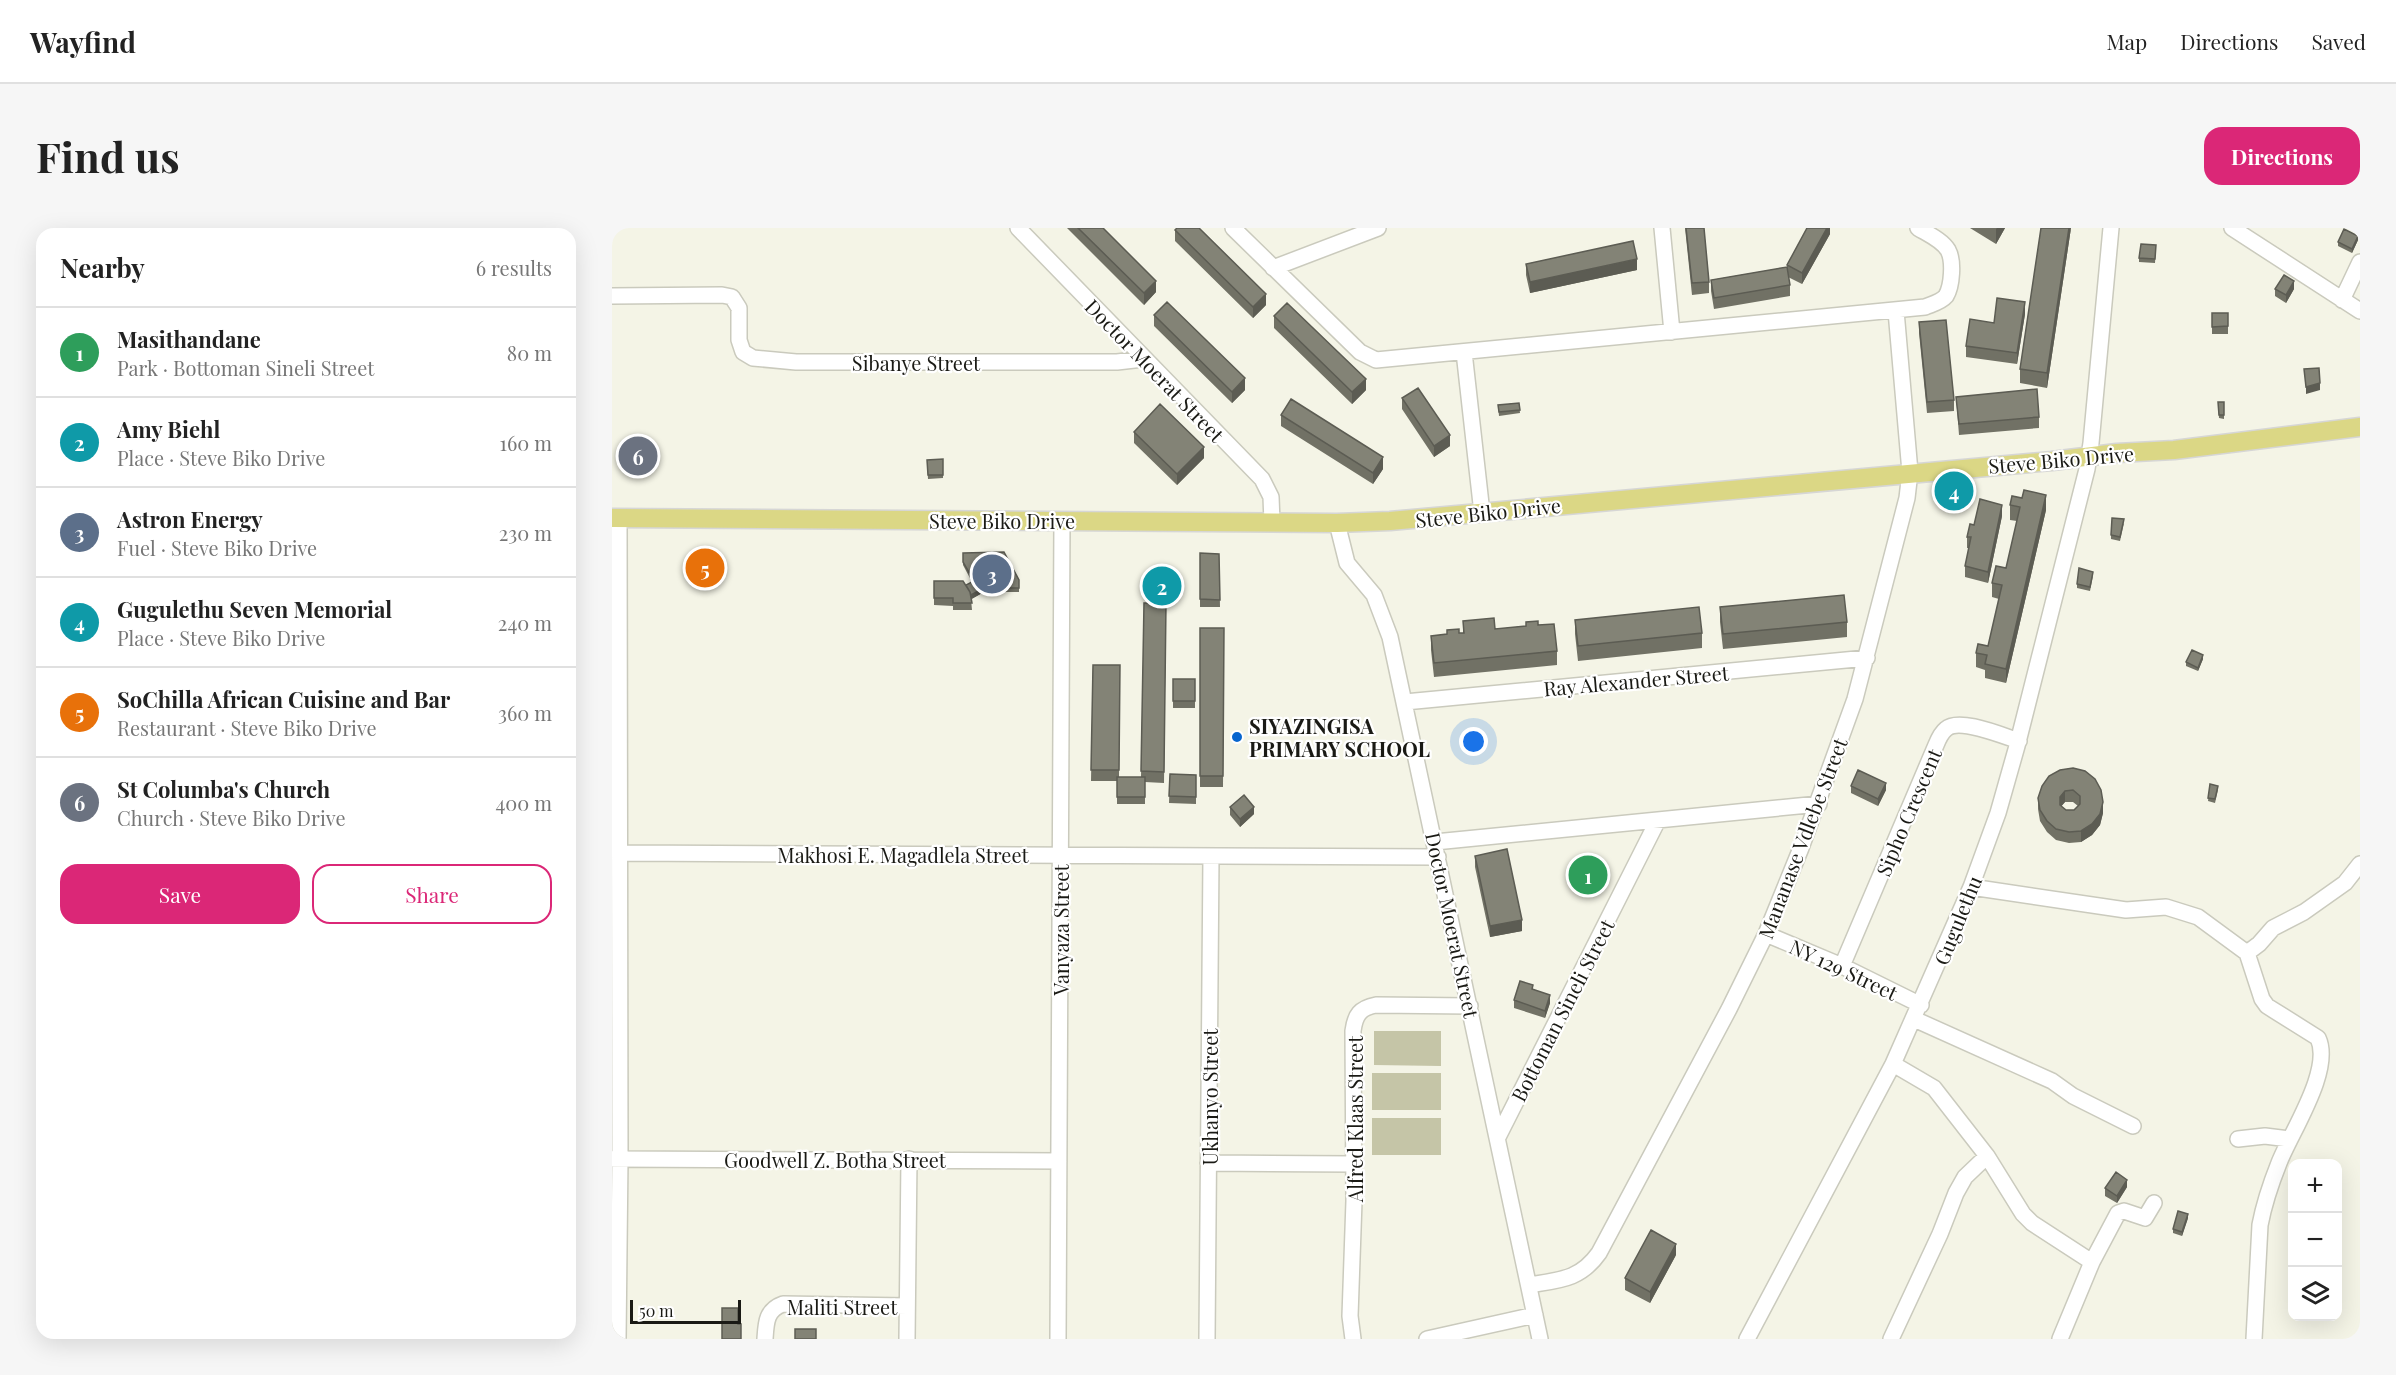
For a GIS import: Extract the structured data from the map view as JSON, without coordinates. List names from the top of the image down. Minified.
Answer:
{"streets":{"main road":["Steve Biko Drive"],"street":["Sibanye Street","Doctor Moerat Street","Ray Alexander Street","Sipho Crescent","Mananase Vdlebe Street","Makhosi E. Magadlela Street","Gugulethu","Vanyaza Street","NY 129 Street","Bottoman Sineli Street","Ukhanyo Street","Alfred Klaas Street","Goodwell Z. Botha Street","Maliti Street"]},"crossings":[["Sibanye Street","Doctor Moerat Street"],["Doctor Moerat Street","Steve Biko Drive"],["Doctor Moerat Street","Ray Alexander Street"],["Doctor Moerat Street","Mananase Vdlebe Street"],["Doctor Moerat Street","Makhosi E. Magadlela Street"],["Doctor Moerat Street","Bottoman Sineli Street"],["Doctor Moerat Street","Alfred Klaas Street"],["Steve Biko Drive","Mananase Vdlebe Street"],["Steve Biko Drive","Gugulethu"],["Steve Biko Drive","Vanyaza Street"],["Ray Alexander Street","Mananase Vdlebe Street"],["Sipho Crescent","Gugulethu"],["Sipho Crescent","NY 129 Street"],["Mananase Vdlebe Street","Makhosi E. Magadlela Street"],["Mananase Vdlebe Street","NY 129 Street"],["Makhosi E. Magadlela Street","Vanyaza Street"],["Makhosi E. Magadlela Street","Bottoman Sineli Street"],["Makhosi E. Magadlela Street","Ukhanyo Street"],["Gugulethu","NY 129 Street"],["Vanyaza Street","Goodwell Z. Botha Street"]],"places":["SIYAZINGISA PRIMARY SCHOOL"],"scale_bar":"50 m","page":{"header":"Wayfind","nav":["Map","Directions","Saved"],"buttons":["Directions",["Save","Share"]],"title":"Find us","heading":["Nearby","6 results"],"list":[{"mark":"1","name":"Masithandane","note":"Park · Bottoman Sineli Street","value":"80 m"},{"mark":"2","name":"Amy Biehl","note":"Place · Steve Biko Drive","value":"160 m"},{"mark":"3","name":"Astron Energy","note":"Fuel · Steve Biko Drive","value":"230 m"},{"mark":"4","name":"Gugulethu Seven Memorial","note":"Place · Steve Biko Drive","value":"240 m"},{"mark":"5","name":"SoChilla African Cuisine and Bar","note":"Restaurant · Steve Biko Drive","value":"360 m"},{"mark":"6","name":"St Columba's Church","note":"Church · Steve Biko Drive","value":"400 m"}],"pins":["6","4","5","3","2","1"],"map_buttons":["+","−"],"scale":"50 m"}}
